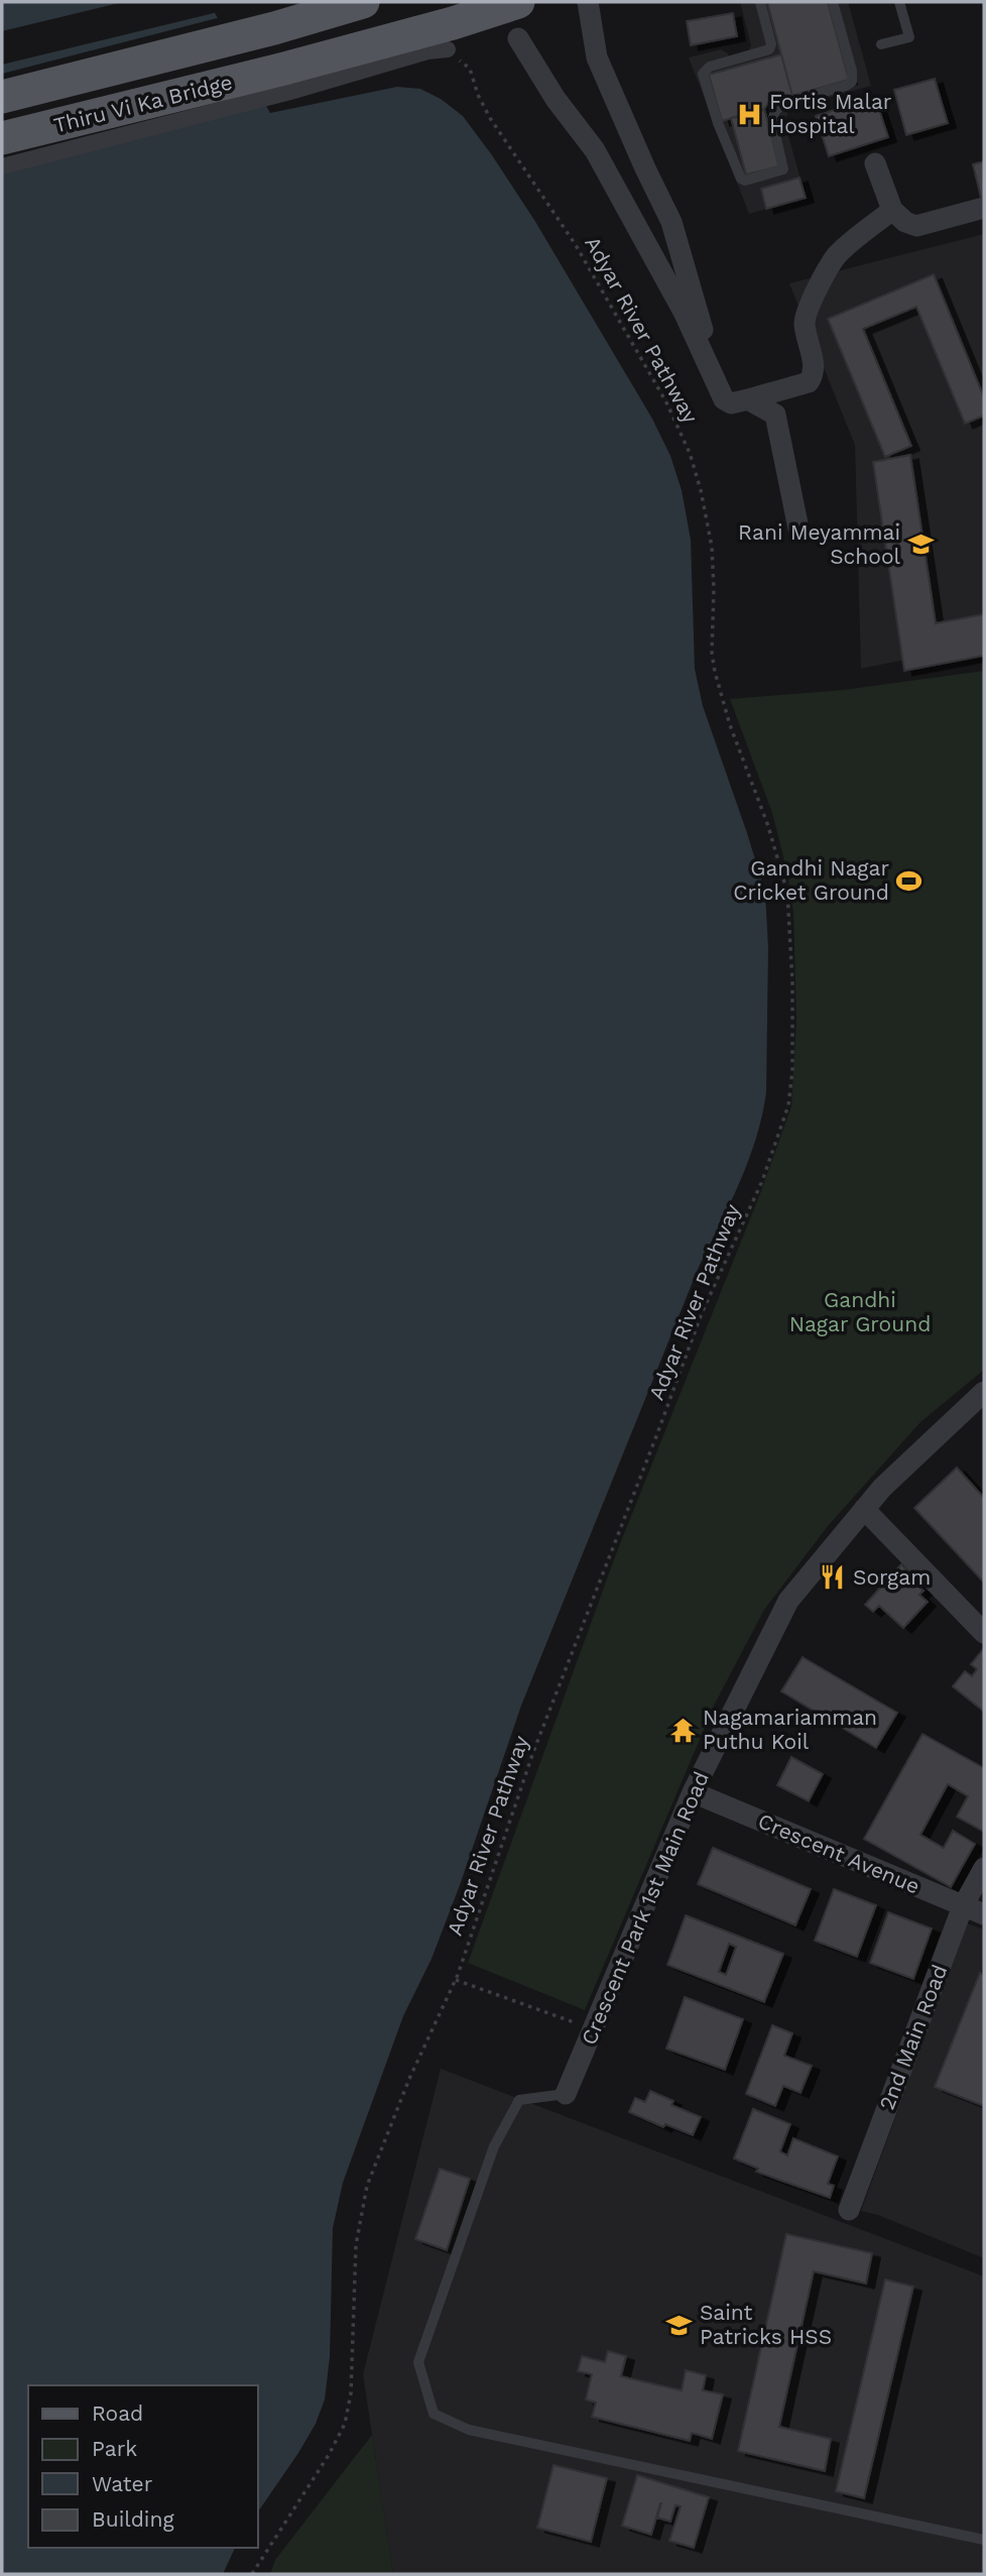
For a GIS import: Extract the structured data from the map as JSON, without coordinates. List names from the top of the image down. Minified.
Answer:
{"streets":{"main road":["Thiru Vi Ka Bridge"],"street":["Crescent Avenue","Crescent Park 1st Main Road","2nd Main Road"],"path":["Adyar River Pathway"]},"crossings":[["Crescent Avenue","Crescent Park 1st Main Road"],["Crescent Avenue","2nd Main Road"]],"parks":["Gandhi Nagar Ground"],"places":{"hospital":["Fortis Malar Hospital"],"school or university":["Rani Meyammai School","Saint Patricks HSS"],"sports":["Gandhi Nagar Cricket Ground"],"restaurant":["Sorgam"],"temple":["Nagamariamman Puthu Koil"]},"legend":["Road","Park","Water","Building"]}
